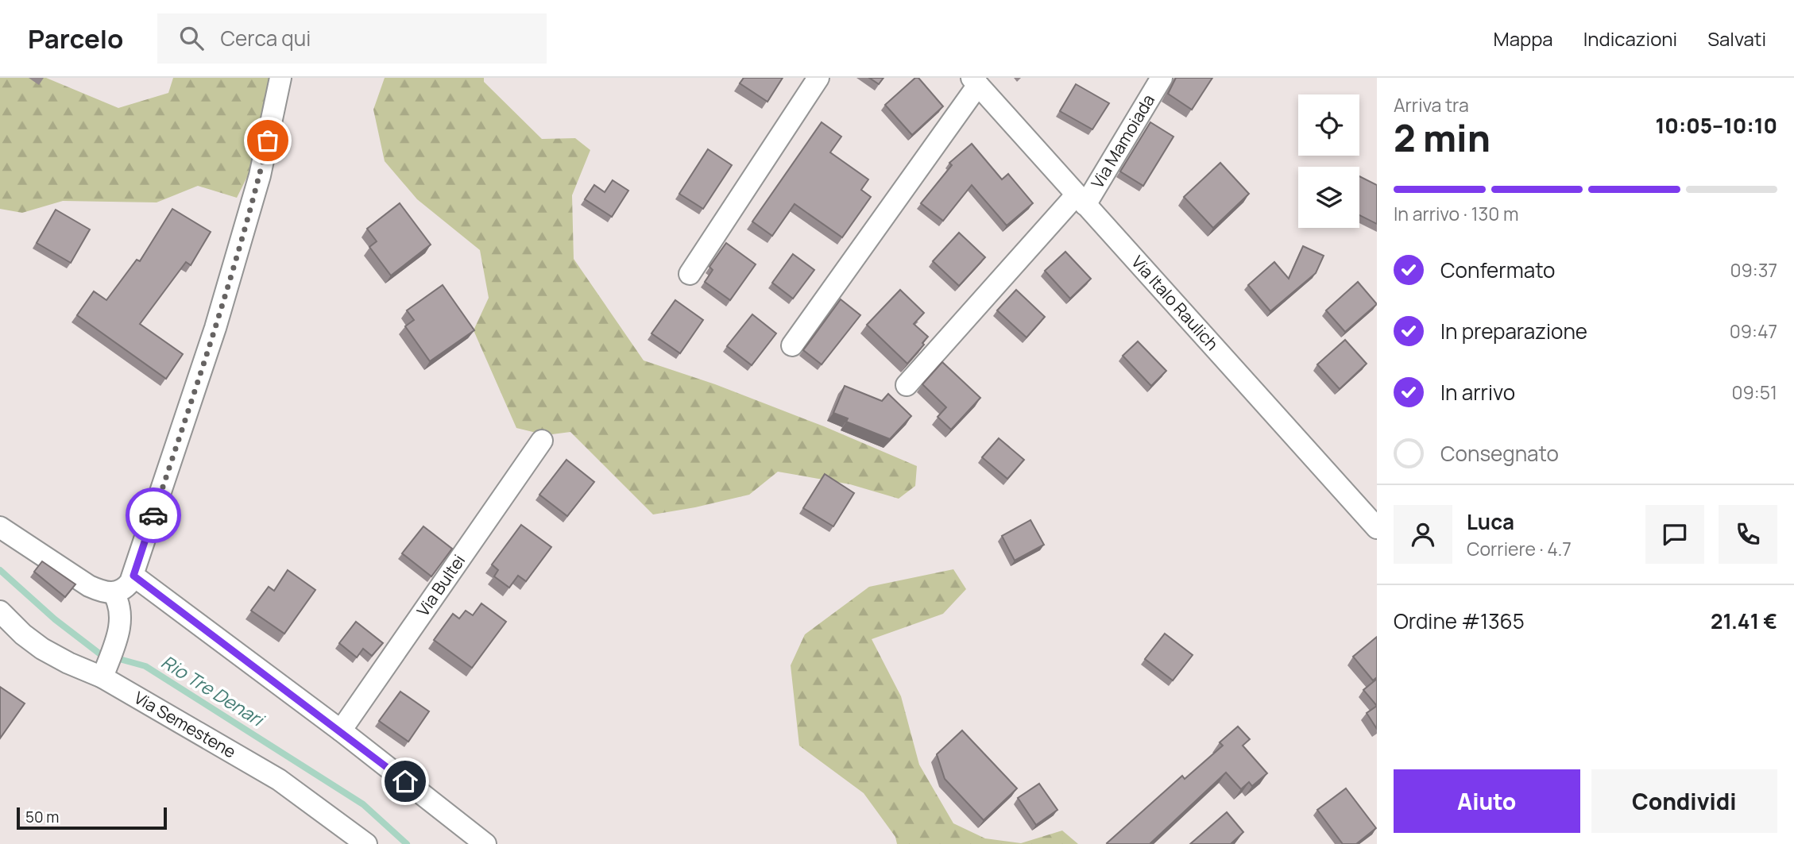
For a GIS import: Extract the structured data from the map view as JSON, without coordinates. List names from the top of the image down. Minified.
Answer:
{"streets":{"street":["Via Mamoiada","Via Italo Raulich","Via Bultei","Via Semestene"]},"crossings":[["Via Mamoiada","Via Italo Raulich"]],"water":["Rio Tre Denari"],"scale_bar":"50 m","page":{"header":"Parcelo","search":"Cerca qui","nav":["Mappa","Indicazioni","Salvati"],"heading":["2 min","Arriva tra","10:05–10:10"],"panel":["Luca","Corriere · 4.7","Ordine #1365","21.41 €"],"bar":"In arrivo · 130 m","list":[["Confermato","09:37"],["In preparazione","09:47"],["In arrivo","09:51"],"Consegnato"],"buttons":["Aiuto","Condividi"],"scale":"50 m"}}
